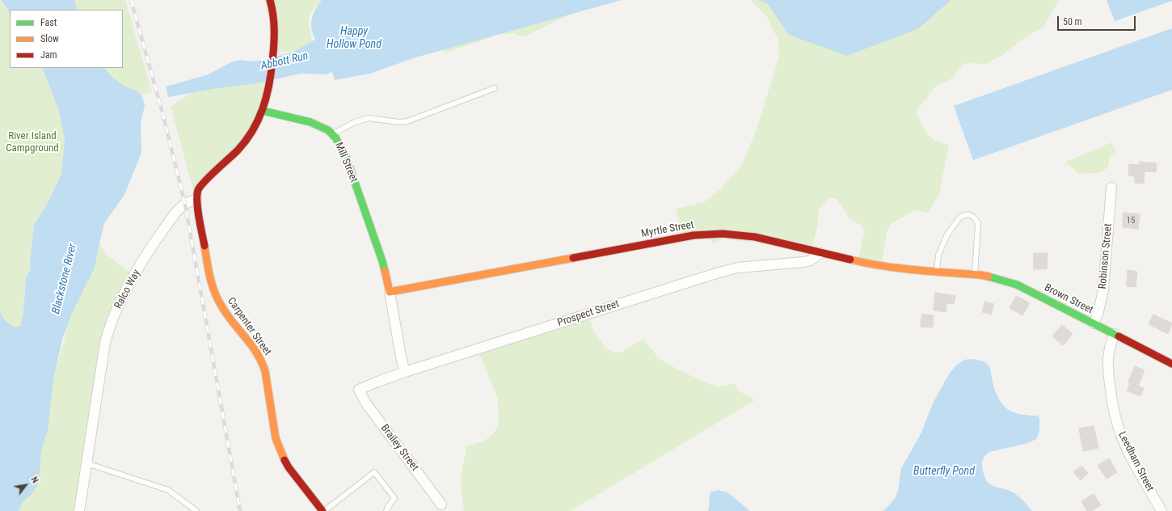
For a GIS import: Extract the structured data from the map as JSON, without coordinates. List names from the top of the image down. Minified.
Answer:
{"streets":{"street":["Mill Street","Myrtle Street","Robinson Street","Ralco Way","Brown Street","Prospect Street","Carpenter Street","Brailey Street","Leedham Street"]},"crossings":[["Mill Street","Myrtle Street"],["Mill Street","Prospect Street"],["Myrtle Street","Brown Street"],["Myrtle Street","Prospect Street"],["Robinson Street","Brown Street"],["Ralco Way","Carpenter Street"],["Brown Street","Leedham Street"],["Prospect Street","Brailey Street"]],"water":["Happy Hollow Pond","Abbott Run","Blackstone River","Butterfly Pond"],"parks":["River Island Campground"],"house_numbers":["15"],"legend":["Fast","Slow","Jam"],"scale_bar":"50 m","north":"top right"}
